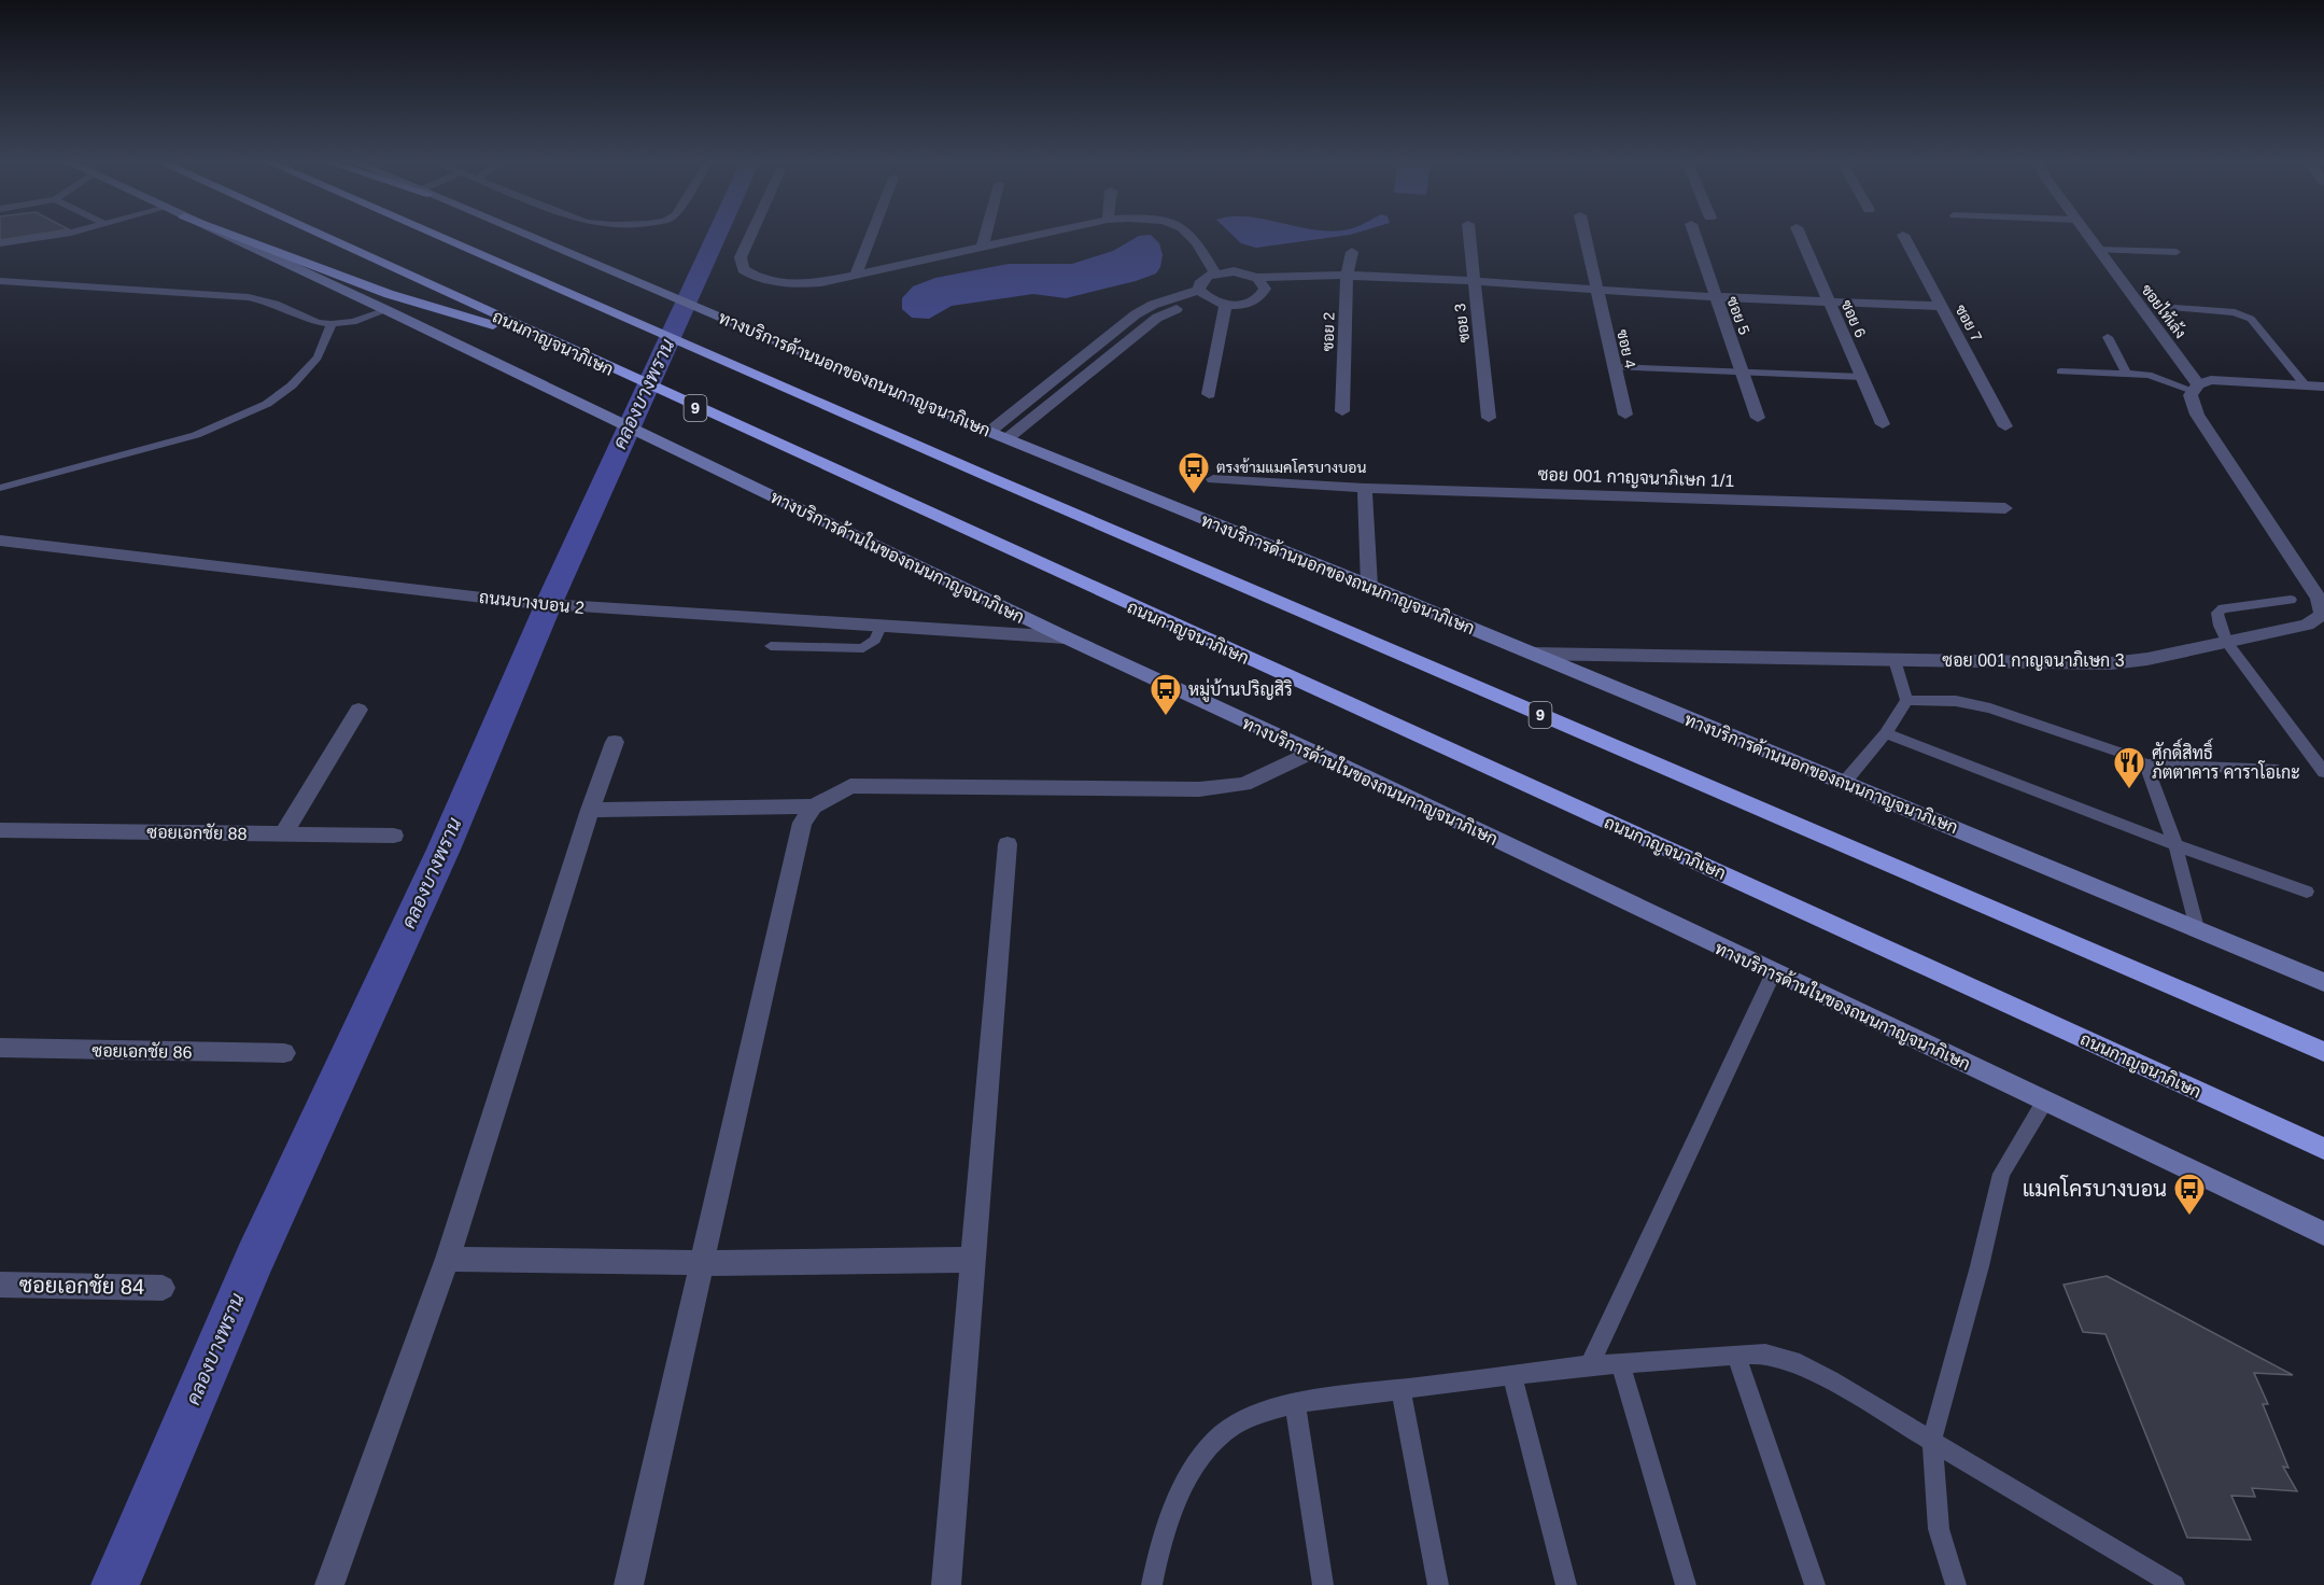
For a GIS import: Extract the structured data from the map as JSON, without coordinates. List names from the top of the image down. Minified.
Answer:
{"streets":{"highway":["ถนนกาญจนาภิเษก","9"],"main road":["ทางบริการด้านนอกของถนนกาญจนาภิเษก","ทางบริการด้านในของถนนกาญจนาภิเษก"],"street":["ซอยไท้เล้ง","ซอย 5","ซอย 6","ซอย 3","ซอย 7","ซอย 2","ซอย 4","ซอย 001 กาญจนาภิเษก 1/1","ถนนบางบอน 2","ซอย 001 กาญจนาภิเษก 3","ซอยเอกชัย 88","ซอยเอกชัย 86","ซอยเอกชัย 84"]},"crossings":[["ซอยไท้เล้ง","ซอย 001 กาญจนาภิเษก 3"],["ทางบริการด้านนอกของถนนกาญจนาภิเษก","ซอย 001 กาญจนาภิเษก 3"],["ทางบริการด้านในของถนนกาญจนาภิเษก","ถนนบางบอน 2"]],"water":["คลองบางพราน"],"places":{"bus stop":["ตรงข้ามแมคโครบางบอน","หมู่บ้านปริญสิริ","แมคโครบางบอน"],"restaurant":["ศักดิ์สิทธิ์ ภัตตาคาร คาราโอเกะ"]}}
